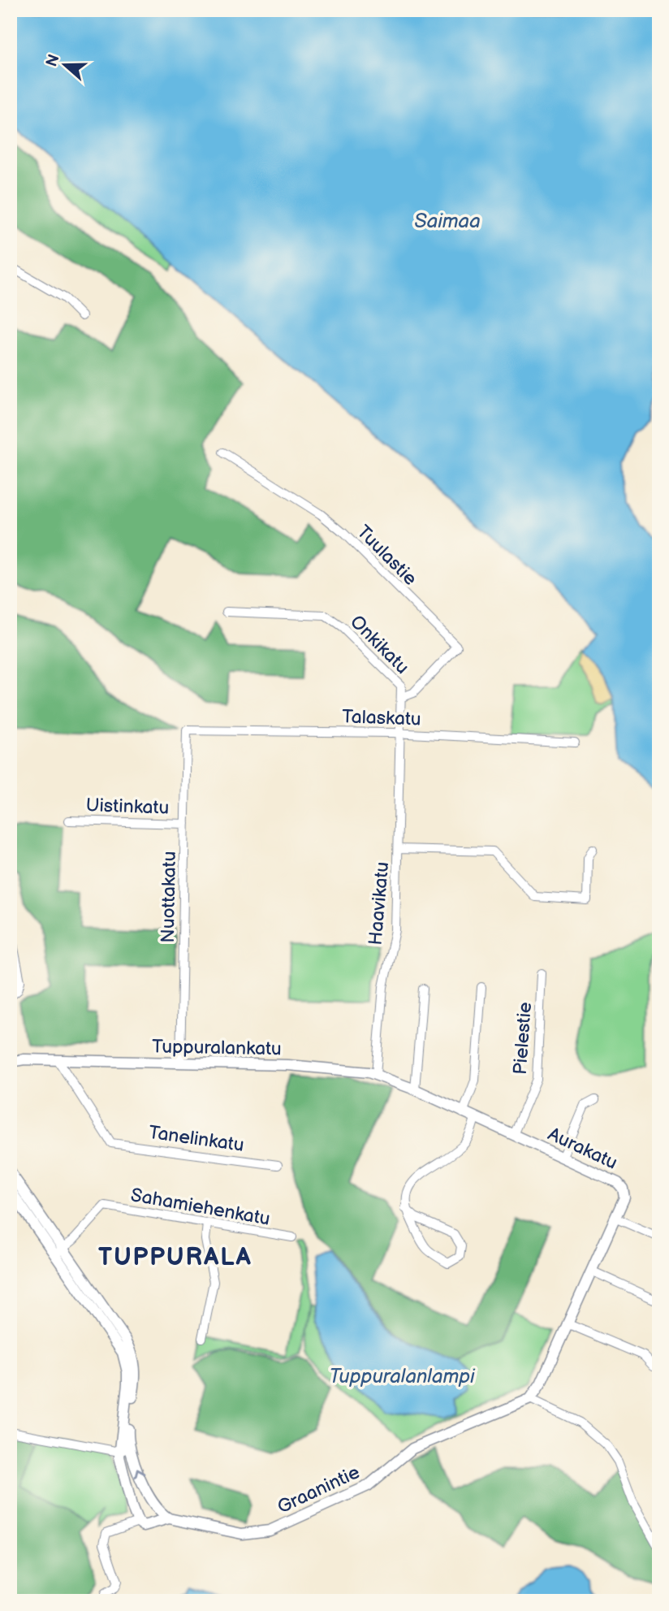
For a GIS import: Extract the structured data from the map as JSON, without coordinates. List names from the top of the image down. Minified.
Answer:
{"streets":{"street":["Tuulastie","Onkikatu","Talaskatu","Uistinkatu","Nuottakatu","Haavikatu","Pielestie","Tuppuralankatu","Tanelinkatu","Aurakatu","Sahamiehenkatu","Graanintie"]},"crossings":[["Tuulastie","Onkikatu"],["Onkikatu","Talaskatu"],["Onkikatu","Haavikatu"],["Talaskatu","Nuottakatu"],["Talaskatu","Haavikatu"],["Uistinkatu","Nuottakatu"],["Nuottakatu","Tuppuralankatu"],["Haavikatu","Tuppuralankatu"],["Haavikatu","Aurakatu"],["Pielestie","Aurakatu"],["Tuppuralankatu","Tanelinkatu"],["Tuppuralankatu","Aurakatu"],["Aurakatu","Graanintie"]],"districts":["TUPPURALA"],"water":["Saimaa","Tuppuralanlampi"],"north":"left"}
